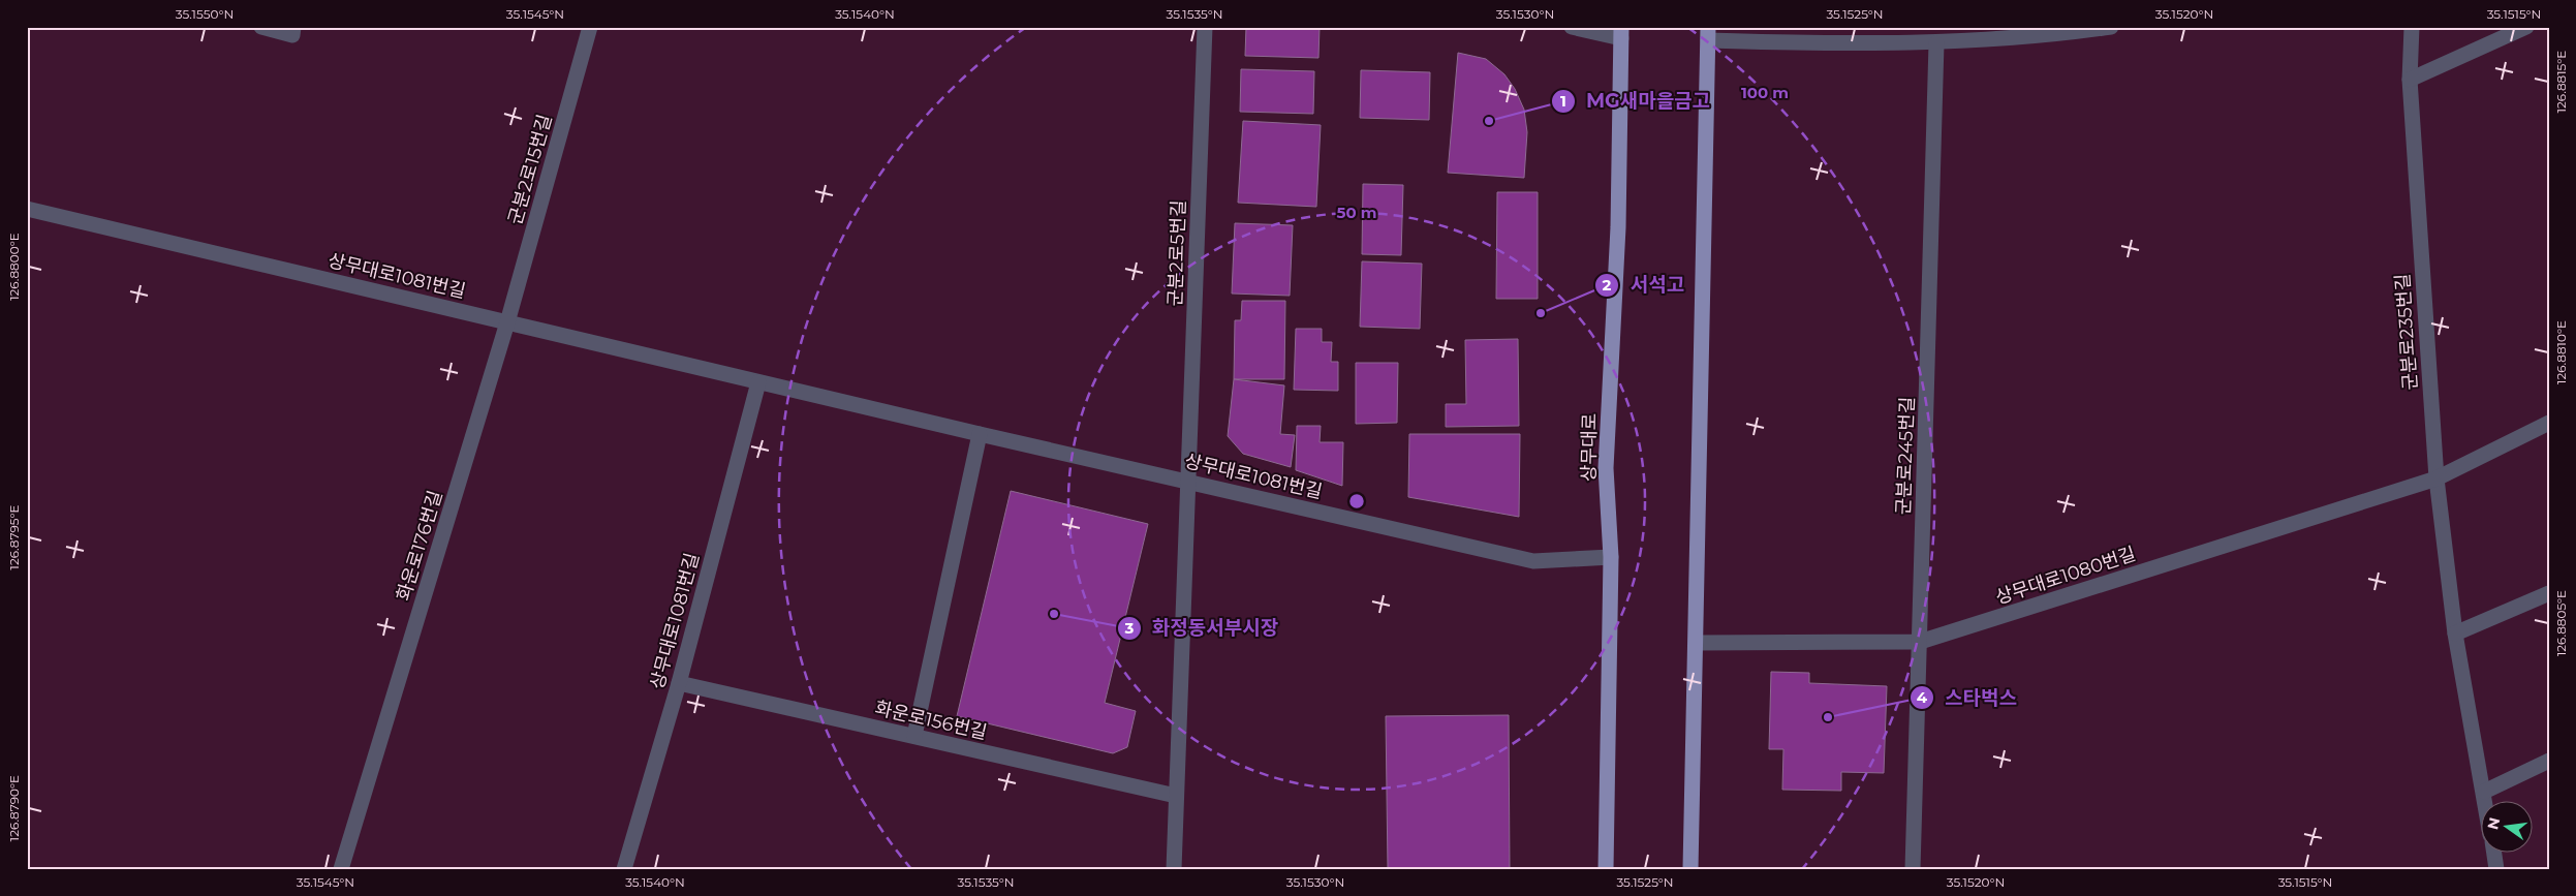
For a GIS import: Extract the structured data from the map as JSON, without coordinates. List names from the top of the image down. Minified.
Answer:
{"streets":{"main road":["상무대로"],"street":["군분2로15번길","군분2로5번길","상무대로1081번길","군분로235번길","군분로245번길","화운로176번길","상무대로1080번길","화운로156번길"]},"crossings":[["군분2로15번길","상무대로1081번길"],["군분2로15번길","화운로176번길"],["군분2로5번길","상무대로1081번길"],["상무대로1081번길","상무대로"],["상무대로1081번길","화운로176번길"],["상무대로1081번길","화운로156번길"],["군분로235번길","상무대로1080번길"],["군분로245번길","상무대로1080번길"]],"places":["MG새마을금고","서석고","화정동서부시장","스타벅스"],"north":"left","coordinates":["35.1550°N","35.1545°N","35.1540°N","35.1535°N","35.1530°N","35.1525°N","35.1520°N","35.1515°N","126.8815°E","126.8800°E","126.8810°E","126.8795°E","126.8805°E","126.8790°E"],"rings":["100 m","50 m"]}
